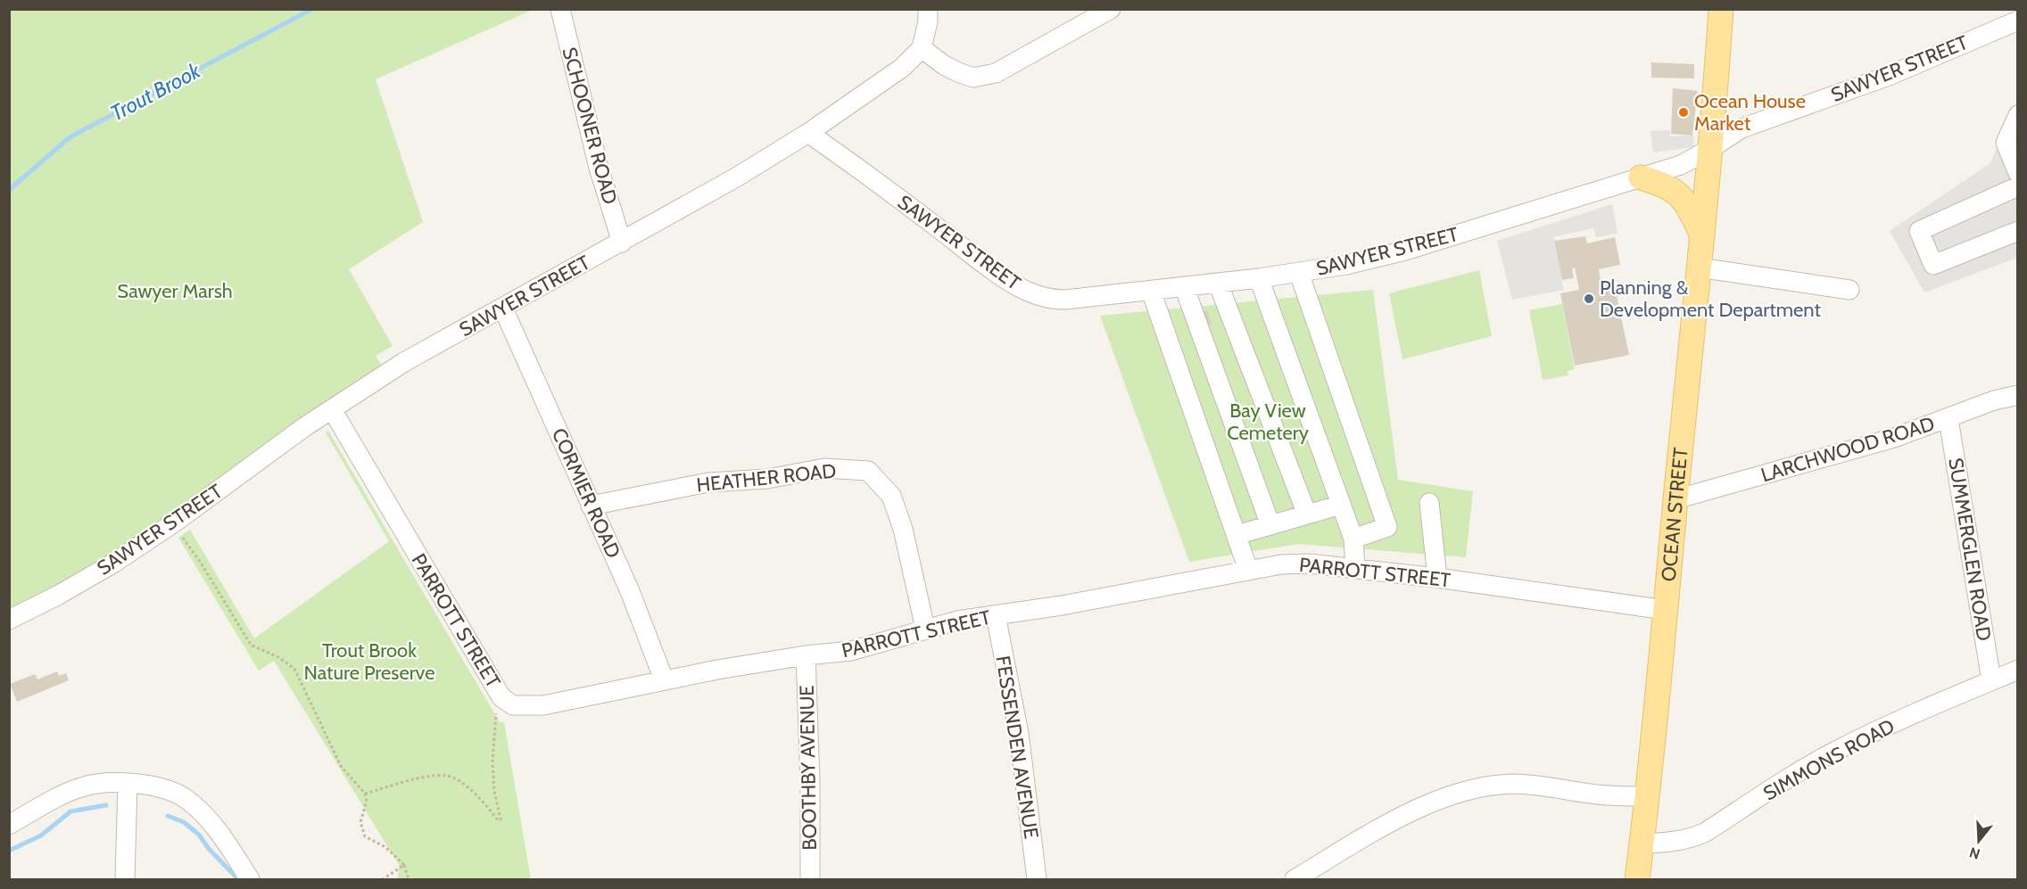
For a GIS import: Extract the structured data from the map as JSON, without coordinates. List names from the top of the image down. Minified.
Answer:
{"streets":{"main road":["OCEAN STREET"],"street":["SAWYER STREET","SCHOONER ROAD","LARCHWOOD ROAD","HEATHER ROAD","CORMIER ROAD","SUMMERGLEN ROAD","PARROTT STREET","FESSENDEN AVENUE","SIMMONS ROAD","BOOTHBY AVENUE"]},"crossings":[["SAWYER STREET","SCHOONER ROAD"],["SAWYER STREET","CORMIER ROAD"],["SAWYER STREET","OCEAN STREET"],["SAWYER STREET","PARROTT STREET"],["LARCHWOOD ROAD","OCEAN STREET"],["LARCHWOOD ROAD","SUMMERGLEN ROAD"],["HEATHER ROAD","CORMIER ROAD"],["HEATHER ROAD","PARROTT STREET"],["CORMIER ROAD","PARROTT STREET"],["OCEAN STREET","PARROTT STREET"],["OCEAN STREET","SIMMONS ROAD"],["SUMMERGLEN ROAD","SIMMONS ROAD"],["PARROTT STREET","FESSENDEN AVENUE"],["PARROTT STREET","BOOTHBY AVENUE"]],"water":["Trout Brook"],"parks":["Sawyer Marsh","Bay View Cemetery","Trout Brook Nature Preserve"],"places":["Ocean House Market","Planning & Development Department"],"north":"bottom"}
